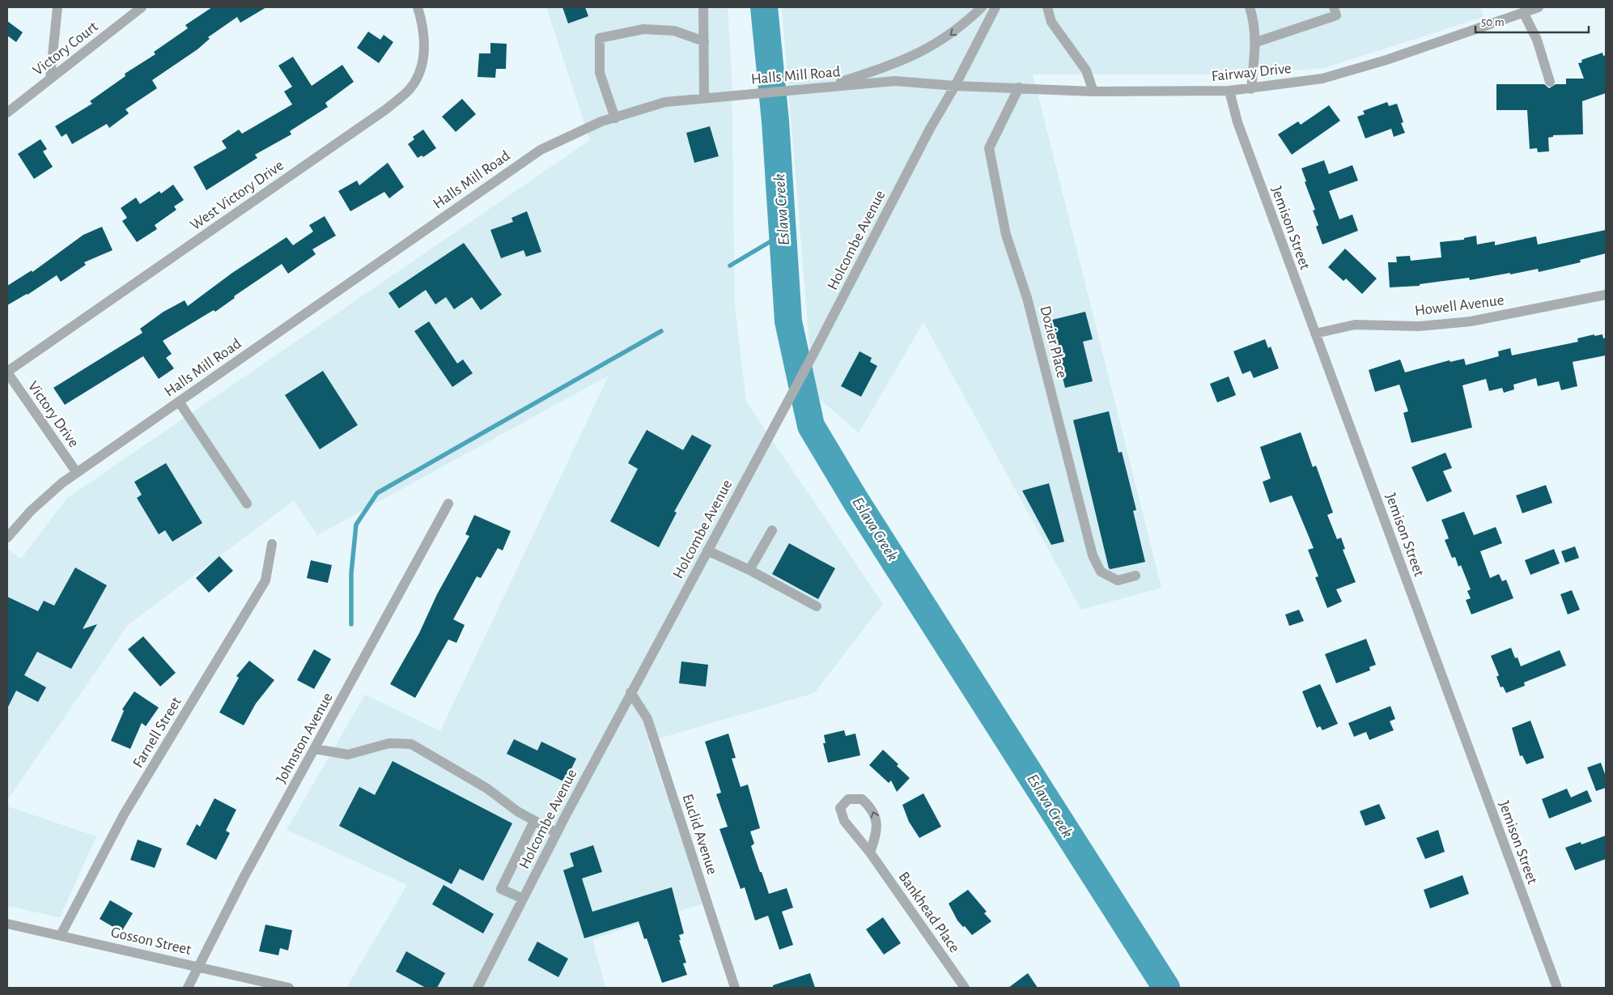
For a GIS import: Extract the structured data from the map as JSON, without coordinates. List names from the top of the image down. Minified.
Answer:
{"streets":{"street":["Victory Court","Fairway Drive","Halls Mill Road","West Victory Drive","Jemison Street","Holcombe Avenue","Howell Avenue","Dozier Place","Victory Drive","Farnell Street","Johnston Avenue","Euclid Avenue","Bankhead Place","Gosson Street"]},"crossings":[["Fairway Drive","Halls Mill Road"],["Fairway Drive","Jemison Street"],["Fairway Drive","Holcombe Avenue"],["Fairway Drive","Dozier Place"],["Halls Mill Road","Holcombe Avenue"],["Halls Mill Road","Victory Drive"],["West Victory Drive","Victory Drive"],["Jemison Street","Howell Avenue"],["Holcombe Avenue","Euclid Avenue"],["Farnell Street","Gosson Street"],["Johnston Avenue","Gosson Street"]],"water":["Eslava Creek"],"scale_bar":"50 m"}
